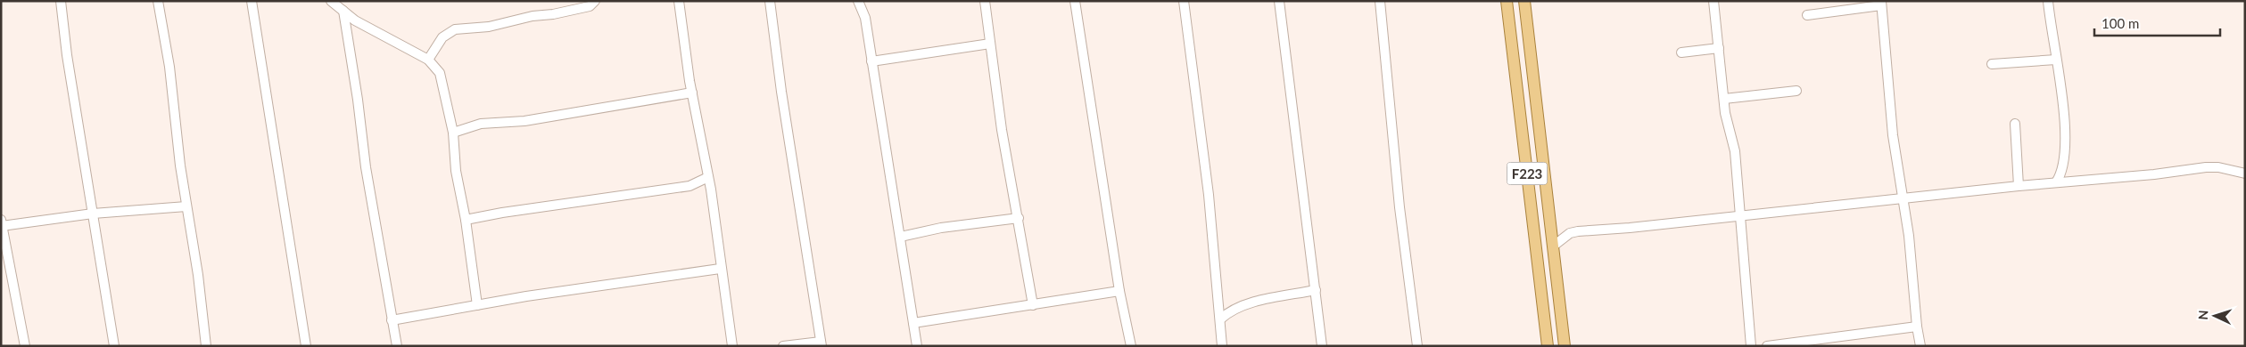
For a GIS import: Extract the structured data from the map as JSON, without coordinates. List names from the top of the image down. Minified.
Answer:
{"streets":{"main road":["F223"]},"scale_bar":"100 m","north":"left"}
